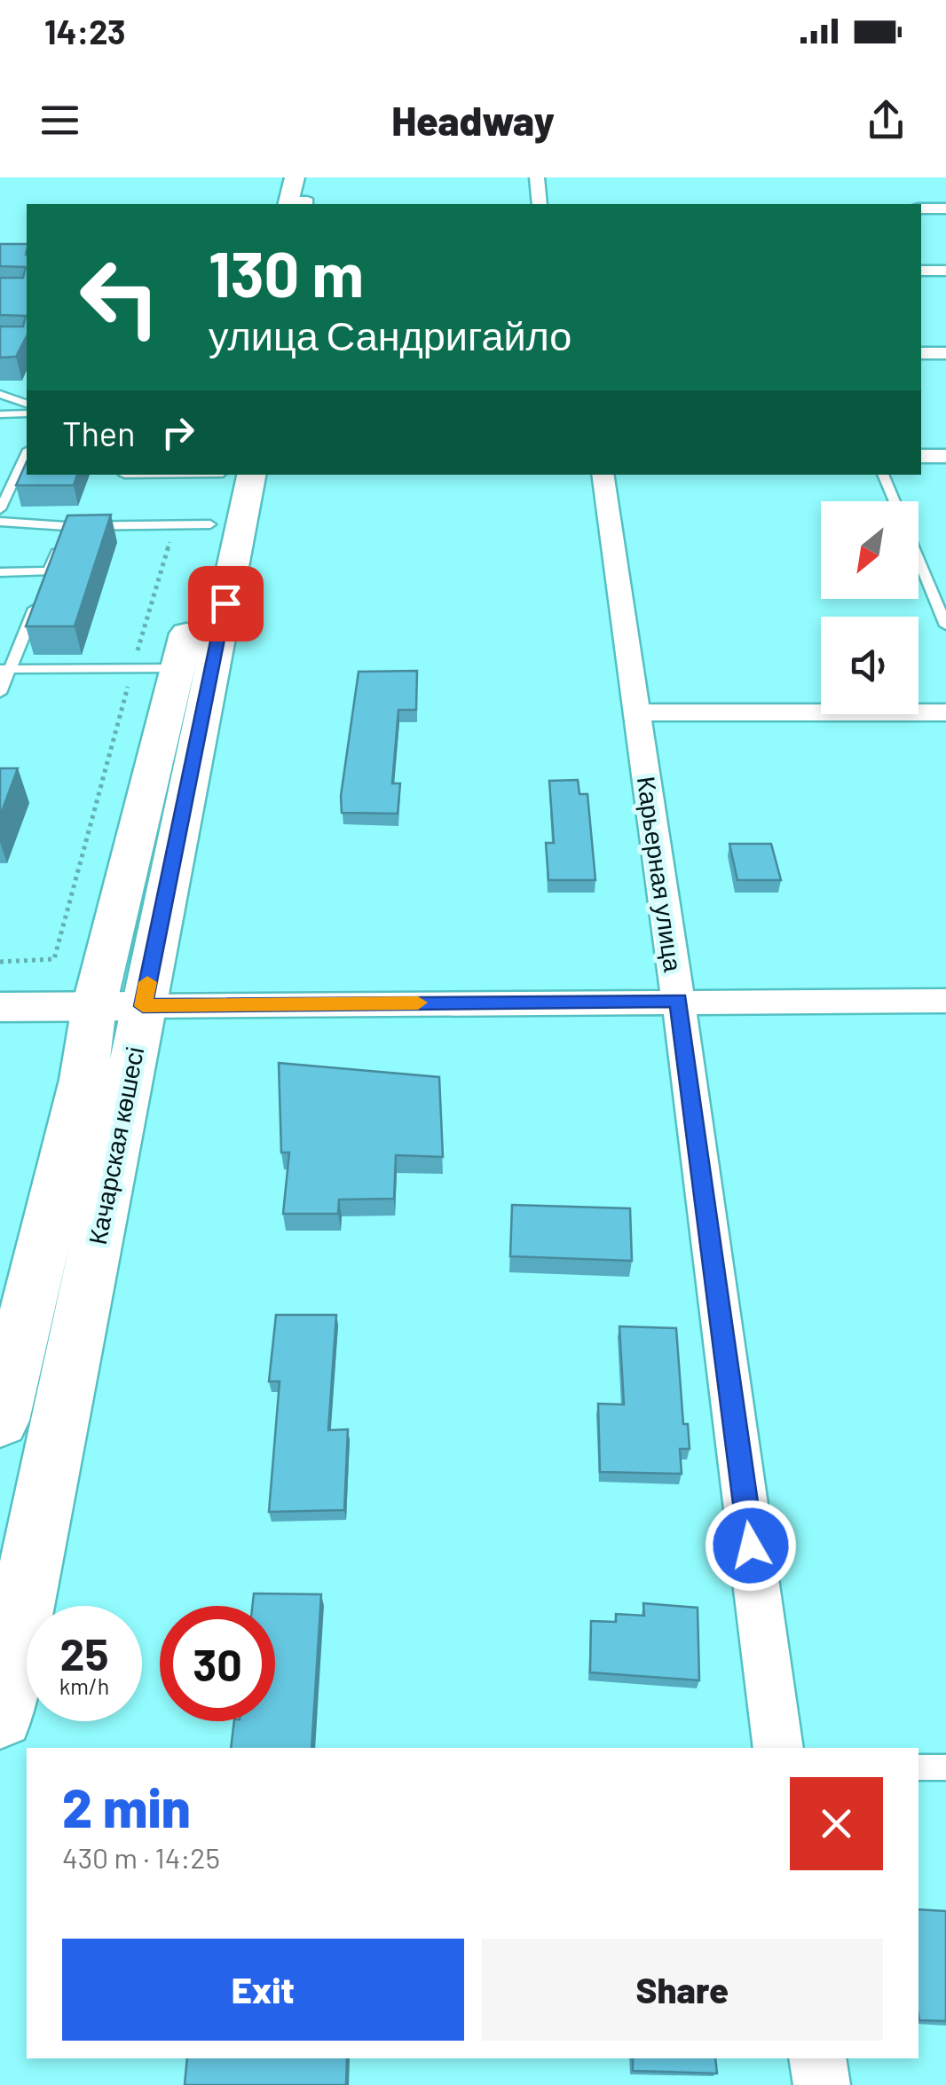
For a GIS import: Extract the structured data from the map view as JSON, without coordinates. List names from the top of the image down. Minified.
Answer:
{"streets":{"main road":["Качарская көшесі"],"street":["Карьерная улица"]},"north":"bottom left","page":{"status":"14:23","header":"Headway","turn":["130 m","улица Сандригайло"],"then":"Then","speed":"25 km/h","limit":"30","heading":["2 min","430 m · 14:25"],"buttons":["Exit","Share"]}}
